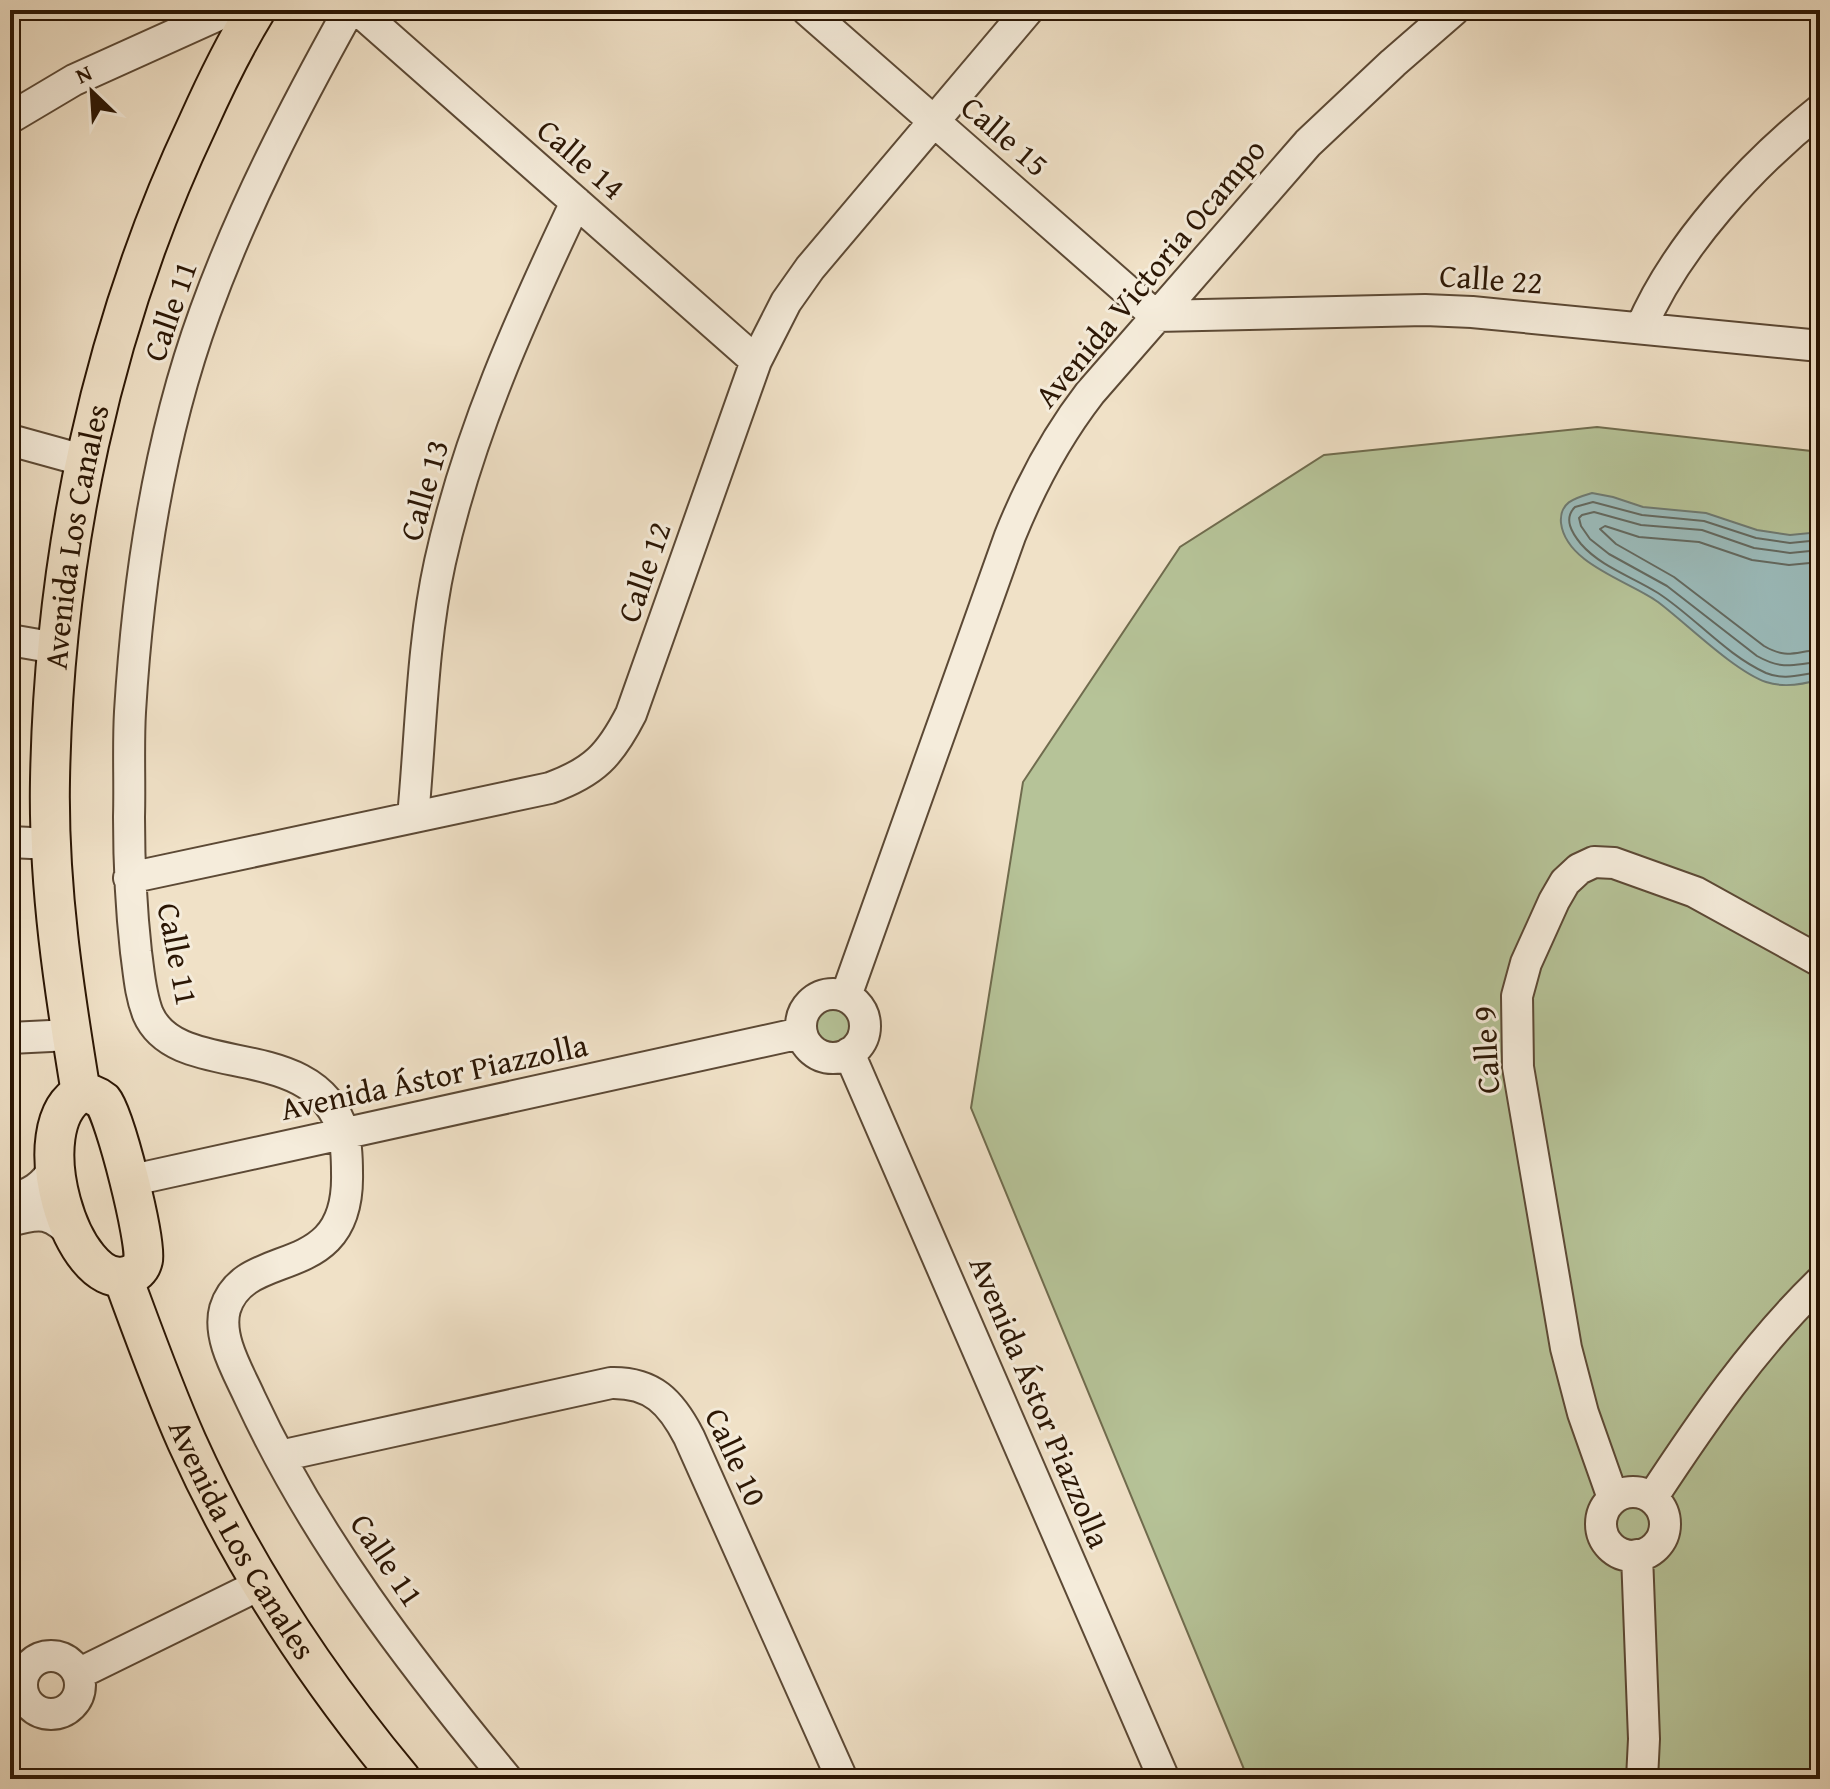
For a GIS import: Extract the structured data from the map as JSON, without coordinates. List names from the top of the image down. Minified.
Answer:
{"streets":{"main road":["Avenida Los Canales"],"street":["Calle 15","Calle 14","Avenida Victoria Ocampo","Calle 22","Calle 11","Calle 13","Calle 12","Calle 9","Avenida Ástor Piazzolla","Calle 10"]},"crossings":[["Calle 15","Avenida Victoria Ocampo"],["Calle 15","Calle 22"],["Calle 15","Calle 12"],["Calle 14","Calle 13"],["Calle 14","Calle 12"],["Avenida Victoria Ocampo","Calle 22"],["Avenida Victoria Ocampo","Avenida Ástor Piazzolla"],["Calle 11","Calle 12"],["Calle 11","Avenida Ástor Piazzolla"],["Calle 11","Calle 10"],["Calle 13","Calle 12"]],"north":"top left"}
